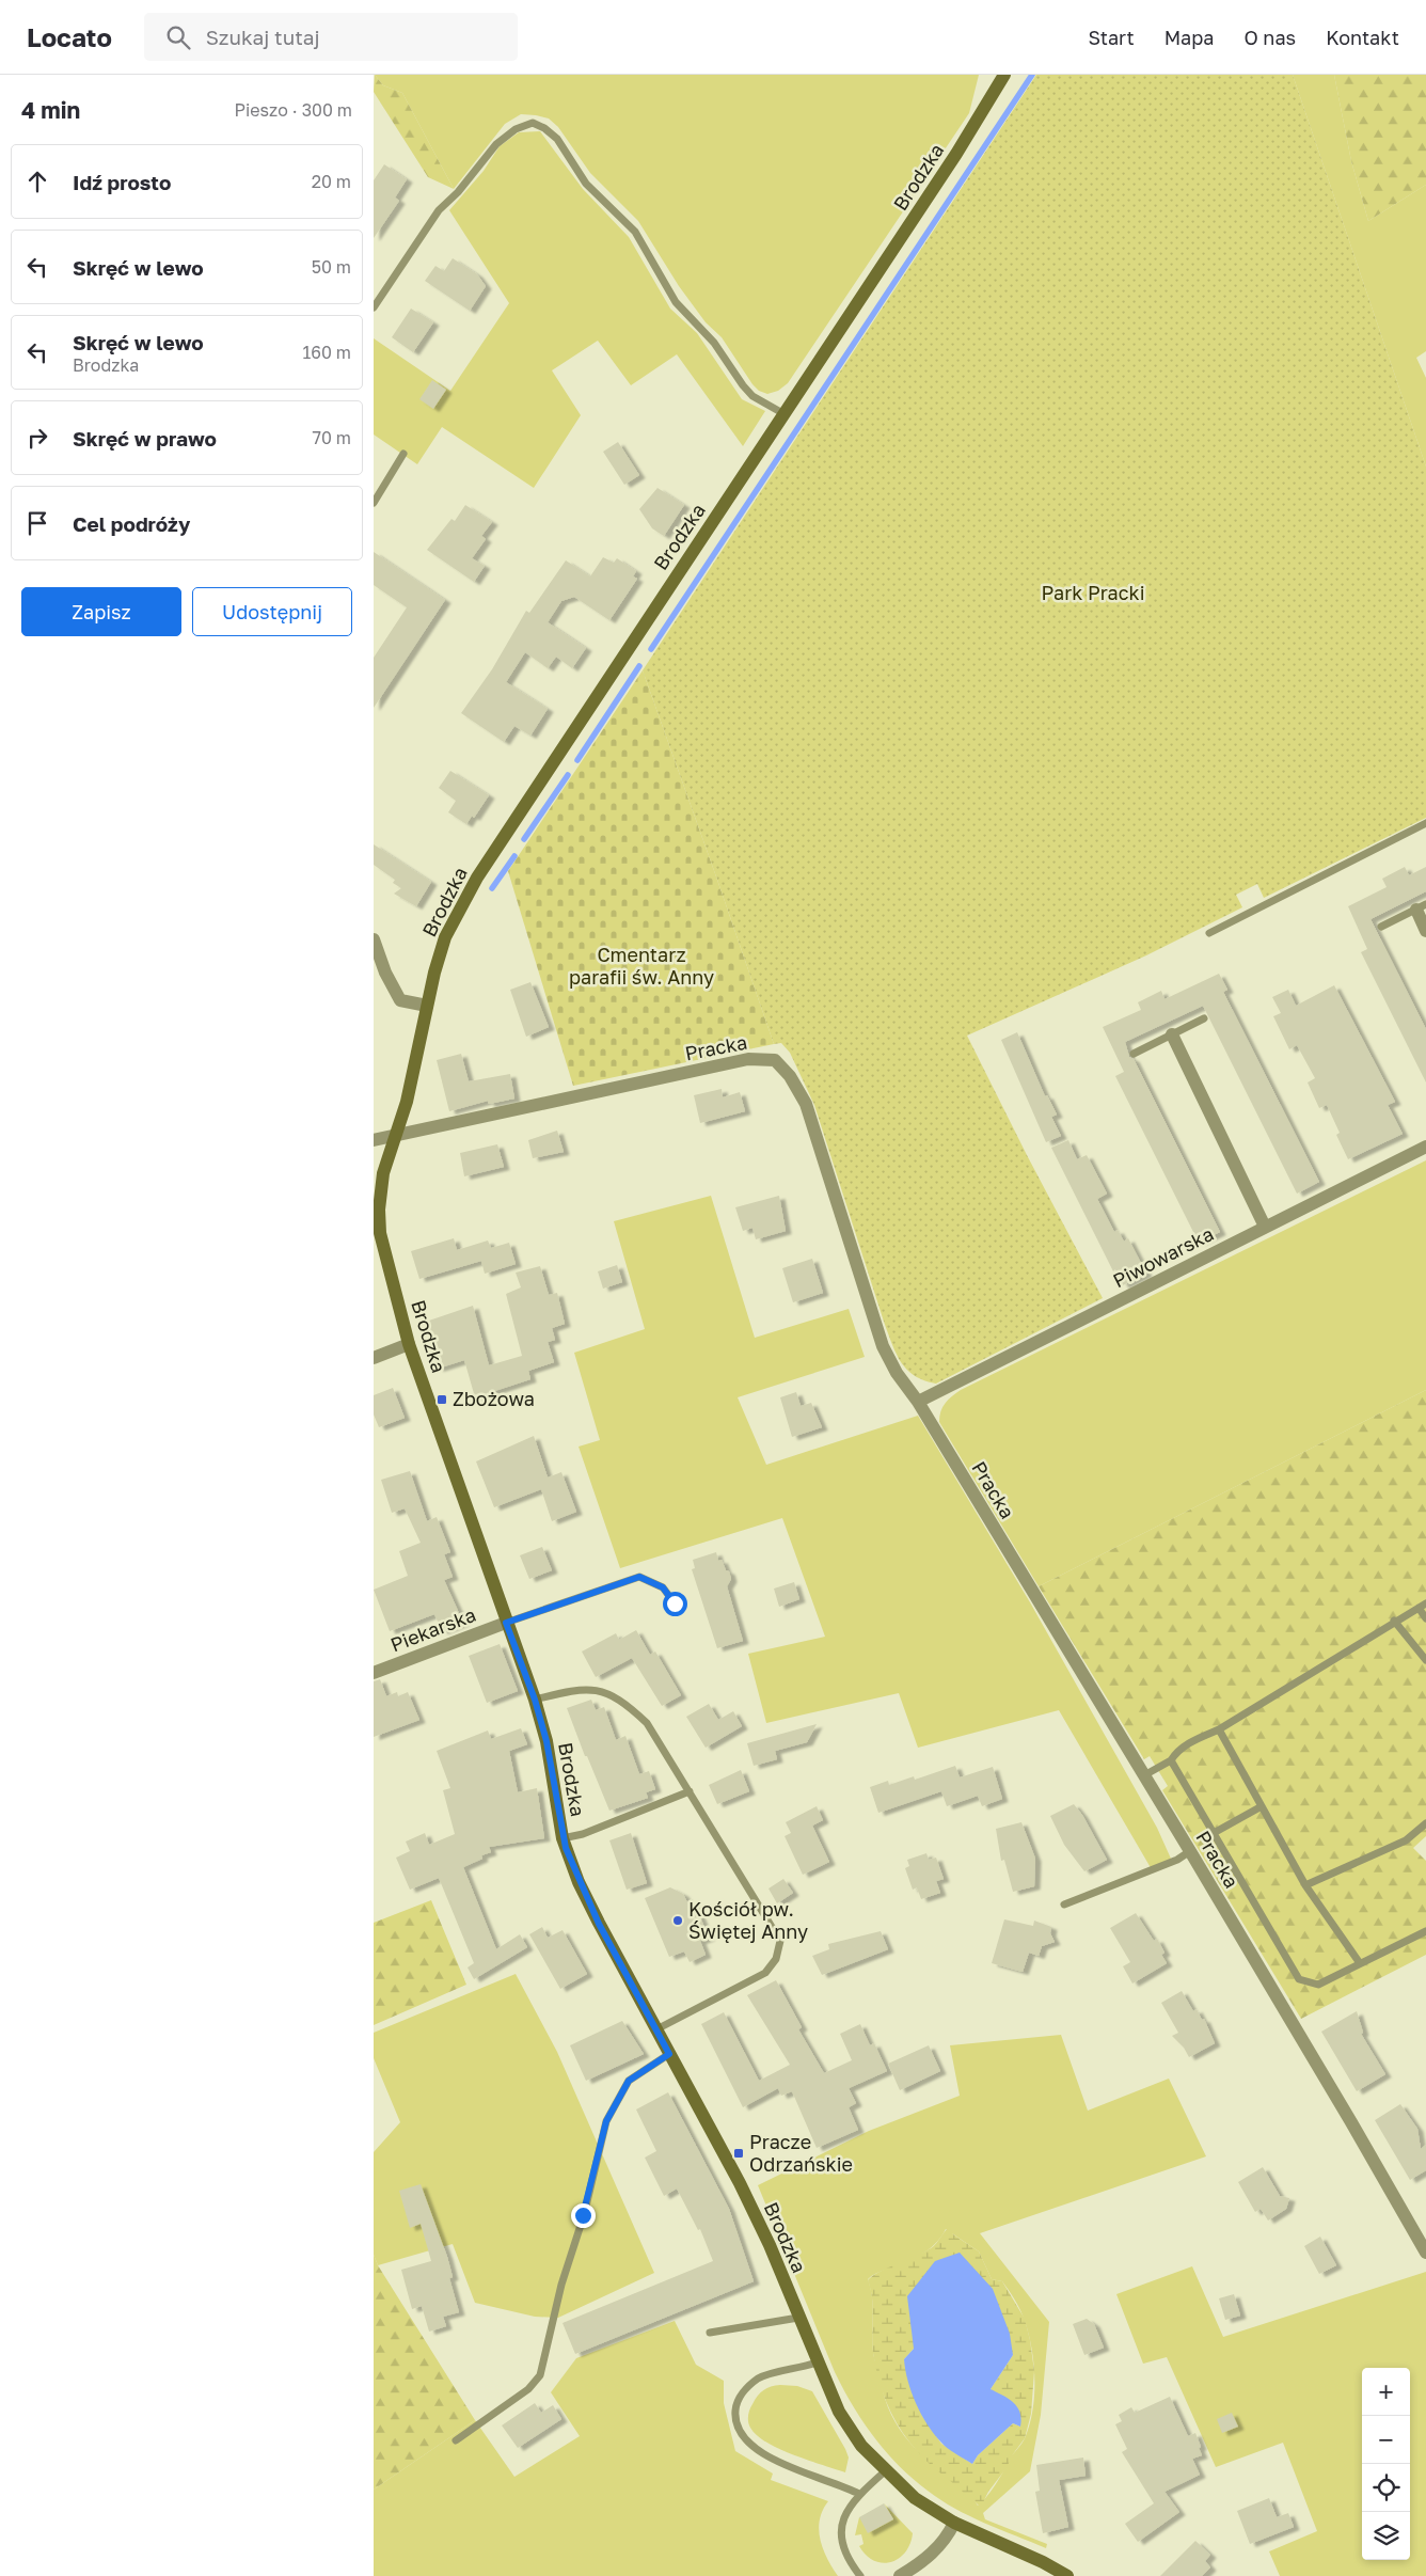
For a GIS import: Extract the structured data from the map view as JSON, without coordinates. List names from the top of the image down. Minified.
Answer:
{"streets":{"street":["Brodzka","Pracka","Piwowarska","Piekarska"]},"crossings":[["Brodzka","Pracka"],["Brodzka","Piekarska"],["Pracka","Piwowarska"]],"parks":["Park Pracki","Cmentarz parafii św. Anny"],"places":{"transit":["Zbożowa","Pracze Odrzańskie"],"other":["Kościół pw. Świętej Anny"]},"page":{"header":"Locato","search":"Szukaj tutaj","nav":["Start","Mapa","O nas","Kontakt"],"heading":["4 min","Pieszo · 300 m"],"list":[["Idź prosto","20 m"],["Skręć w lewo","50 m"],["Skręć w lewo","Brodzka","160 m"],["Skręć w prawo","70 m"],"Cel podróży"],"buttons":["Zapisz","Udostępnij"],"map_buttons":["+","−"]}}
